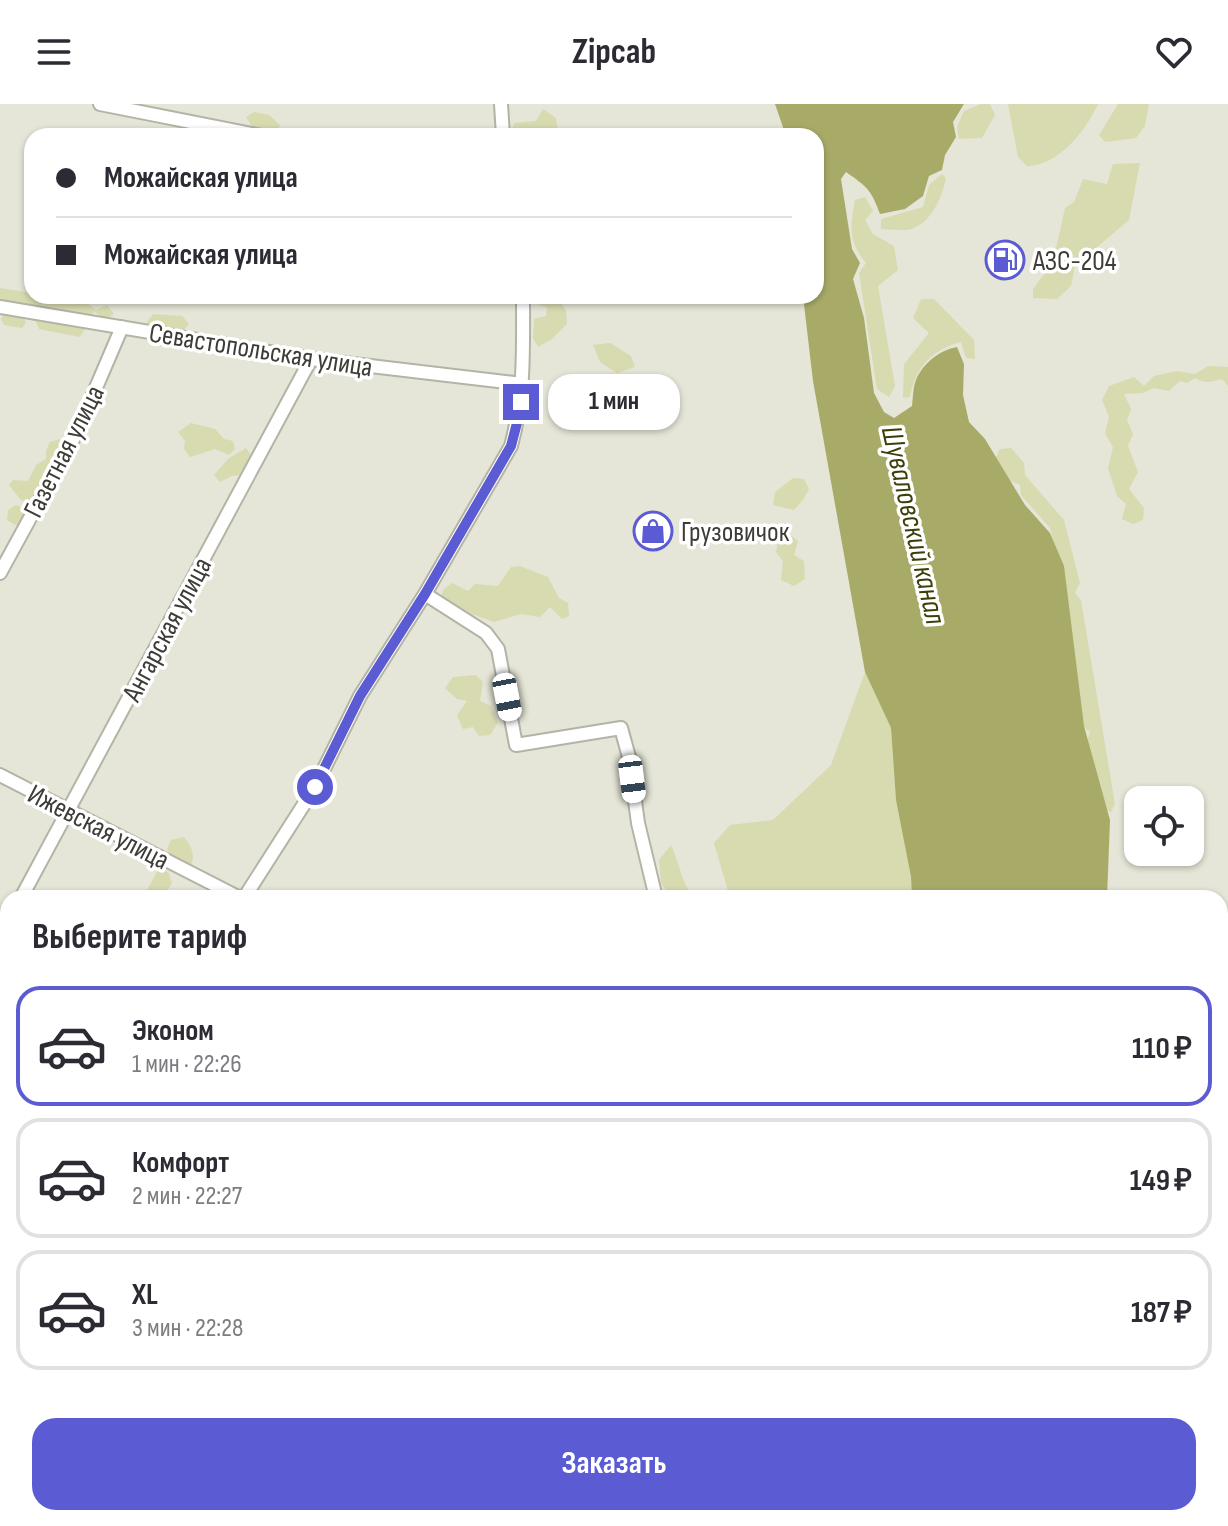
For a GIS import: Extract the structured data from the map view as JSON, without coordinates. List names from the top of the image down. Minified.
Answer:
{"streets":{"street":["Севастопольская улица","Газетная улица","Ангарская улица","Ижевская улица"]},"crossings":[["Севастопольская улица","Газетная улица"],["Севастопольская улица","Ангарская улица"],["Ангарская улица","Ижевская улица"]],"water":["Шуваловский канал"],"places":{"fuel station":["АЗС-204"],"shop":["Грузовичок"]},"page":{"header":"Zipcab","banner":["Можайская улица","Можайская улица"],"bubble":"1 мин","heading":"Выберите тариф","list":[{"name":"Эконом","note":"1 мин · 22:26","value":"110 ₽"},{"name":"Комфорт","note":"2 мин · 22:27","value":"149 ₽"},{"name":"XL","note":"3 мин · 22:28","value":"187 ₽"}],"buttons":"Заказать"}}
